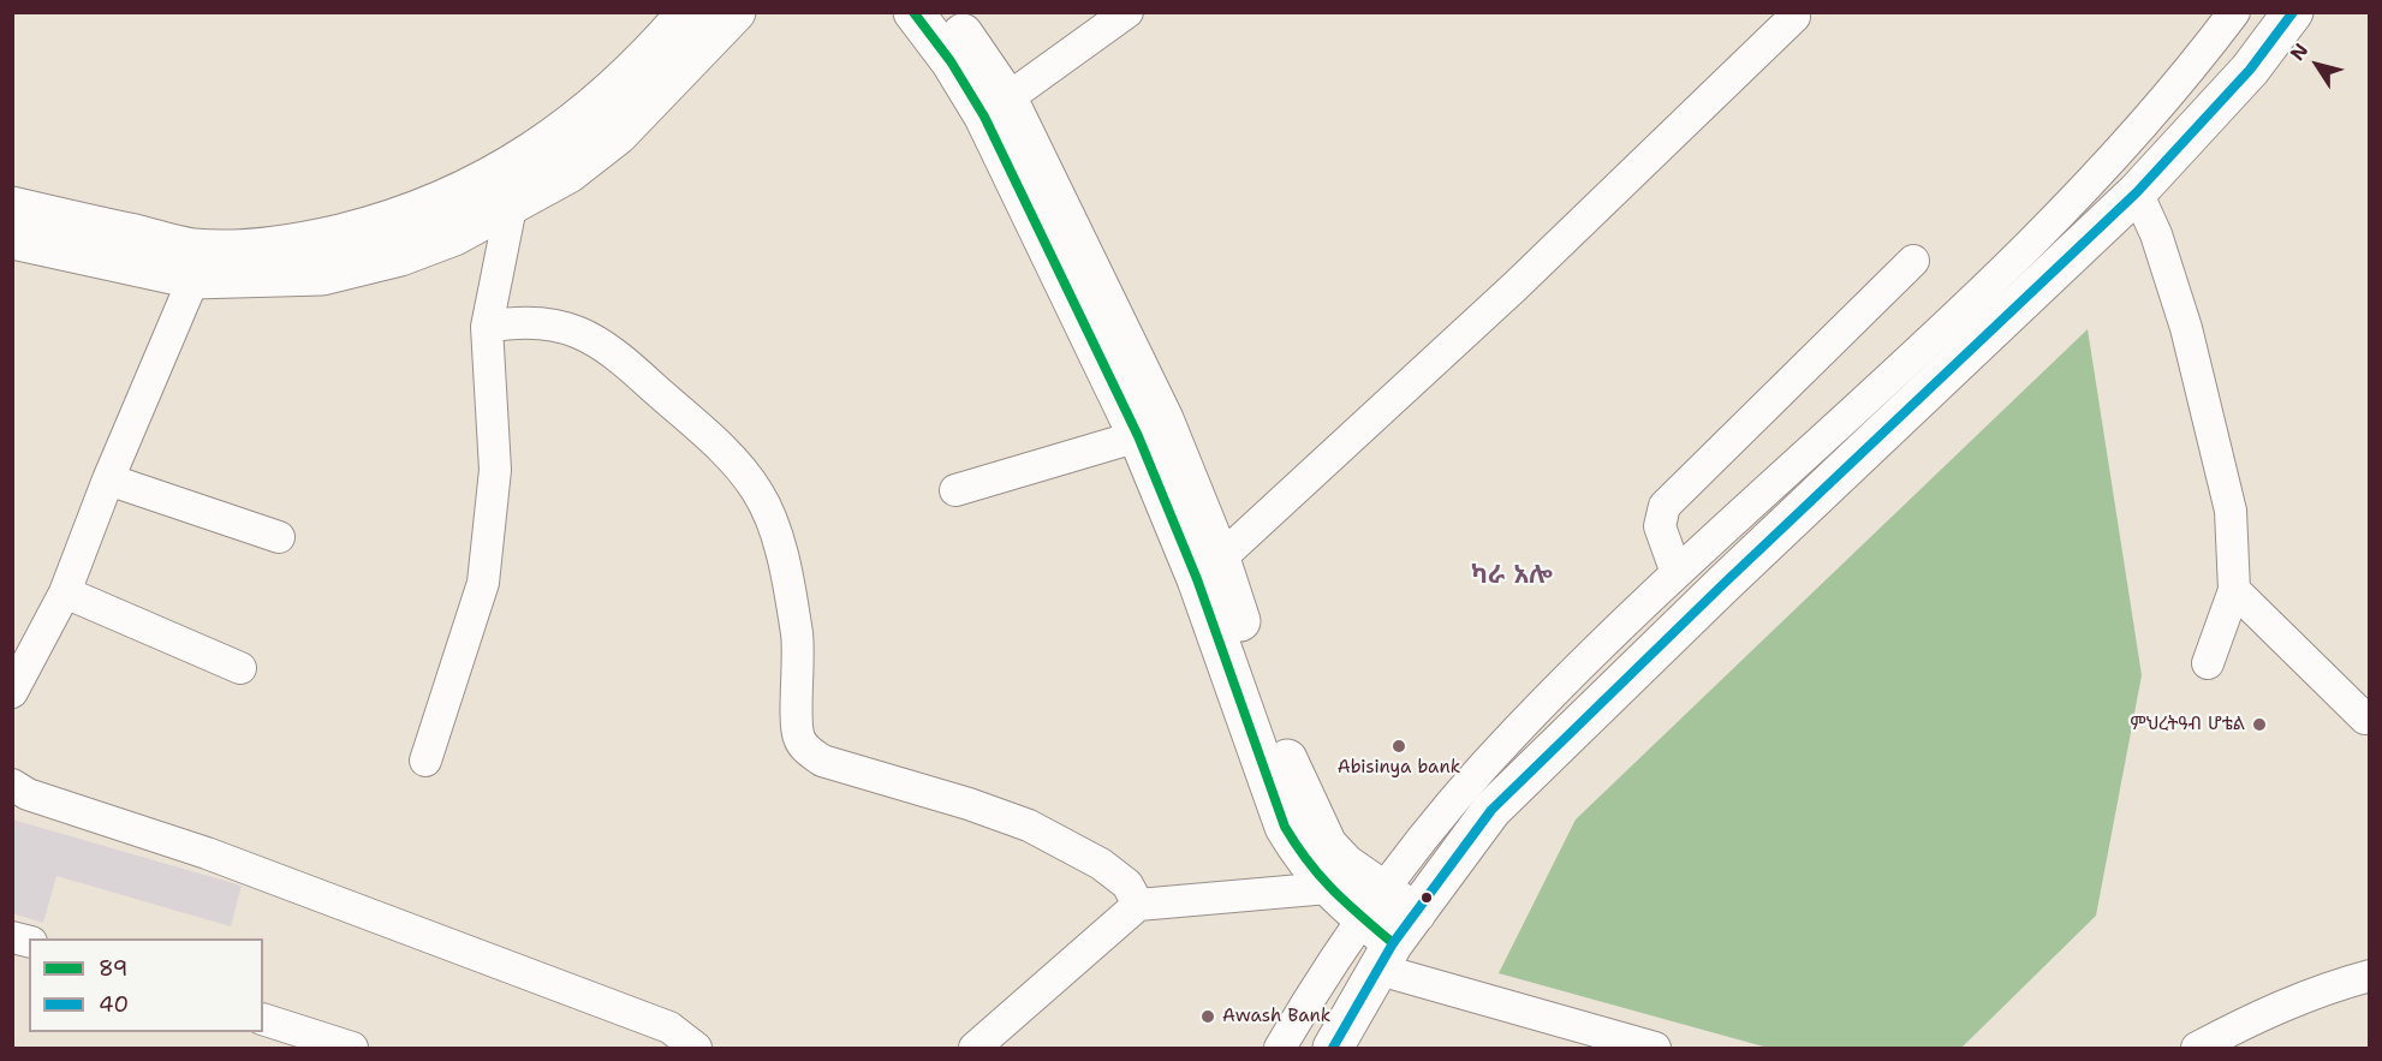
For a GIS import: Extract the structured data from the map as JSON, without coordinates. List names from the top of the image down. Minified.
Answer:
{"districts":["ካራ አሎ"],"places":["ምህረትዓብ ሆቴል","Abisinya bank","Awash Bank"],"lines":["transit line 89","transit line 40"],"legend":["89","40"],"north":"top left"}
